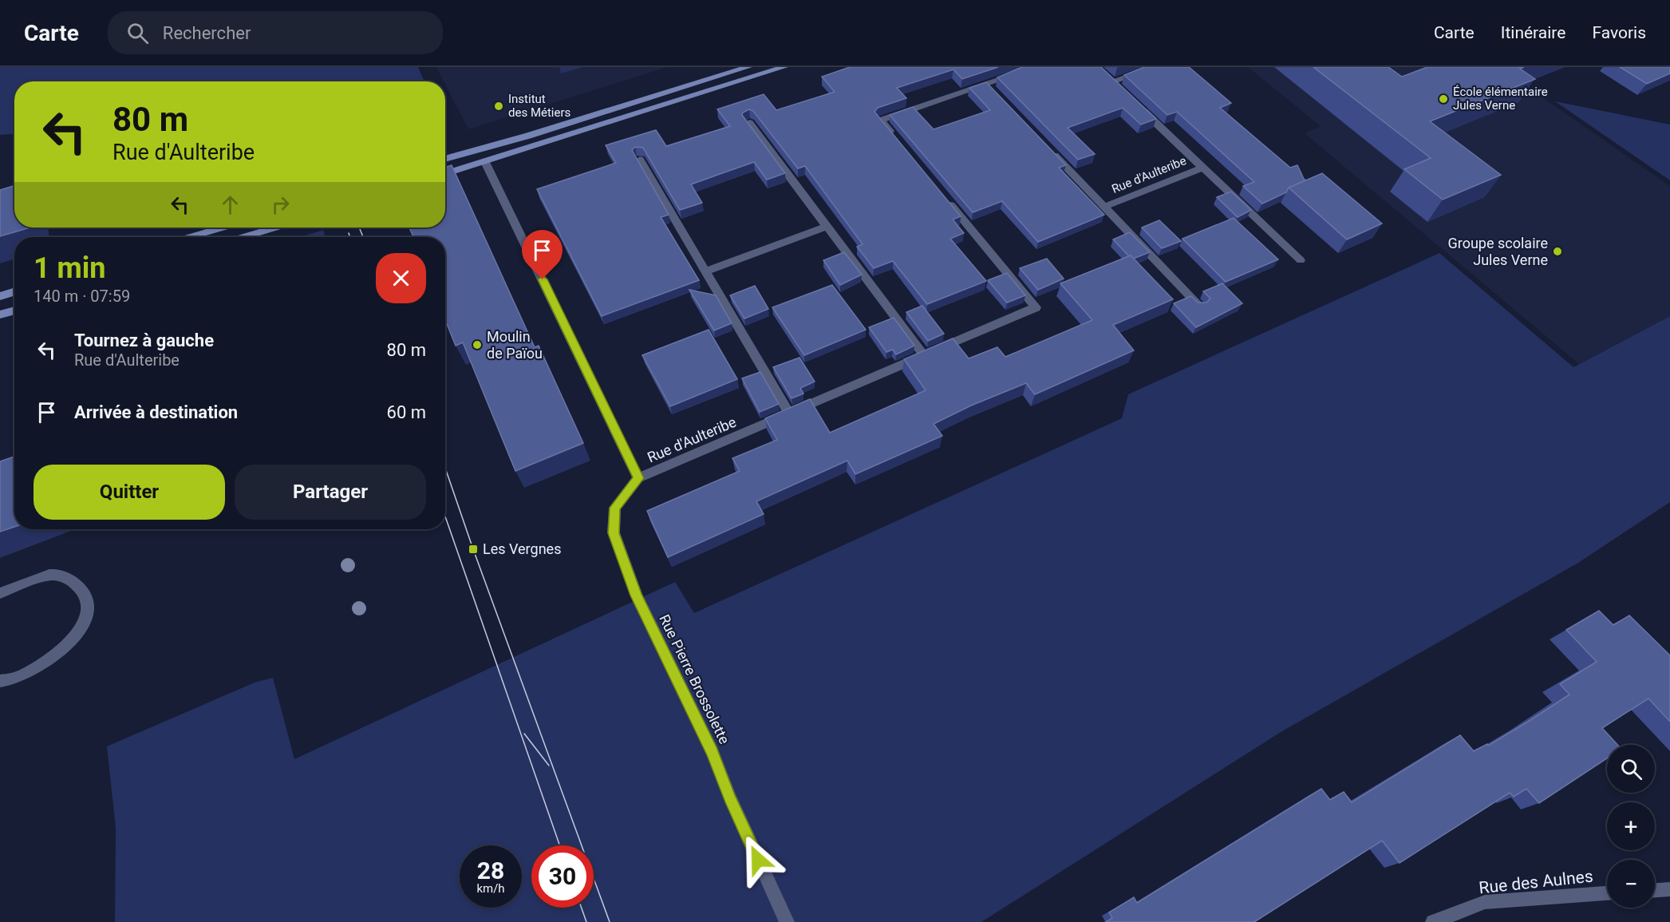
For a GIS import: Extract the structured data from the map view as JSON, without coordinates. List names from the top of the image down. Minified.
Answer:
{"streets":{"street":["Rue d'Aulteribe","Rue Pierre Brossolette","Rue des Aulnes"]},"crossings":[["Rue d'Aulteribe","Rue Pierre Brossolette"]],"places":{"other":["École élémentaire Jules Verne","Institut des Métiers","Groupe scolaire Jules Verne","Moulin de Païou"],"transit":["Les Vergnes"]},"page":{"header":"Carte","search":"Rechercher","nav":["Carte","Itinéraire","Favoris"],"turn":["80 m","Rue d'Aulteribe"],"heading":["1 min","140 m · 07:59"],"list":[{"name":"Tournez à gauche","note":"Rue d'Aulteribe","value":"80 m"},{"name":"Arrivée à destination","value":"60 m"}],"buttons":["Quitter","Partager"],"map_buttons":["+","−"],"speed":"28 km/h","limit":"30"}}
